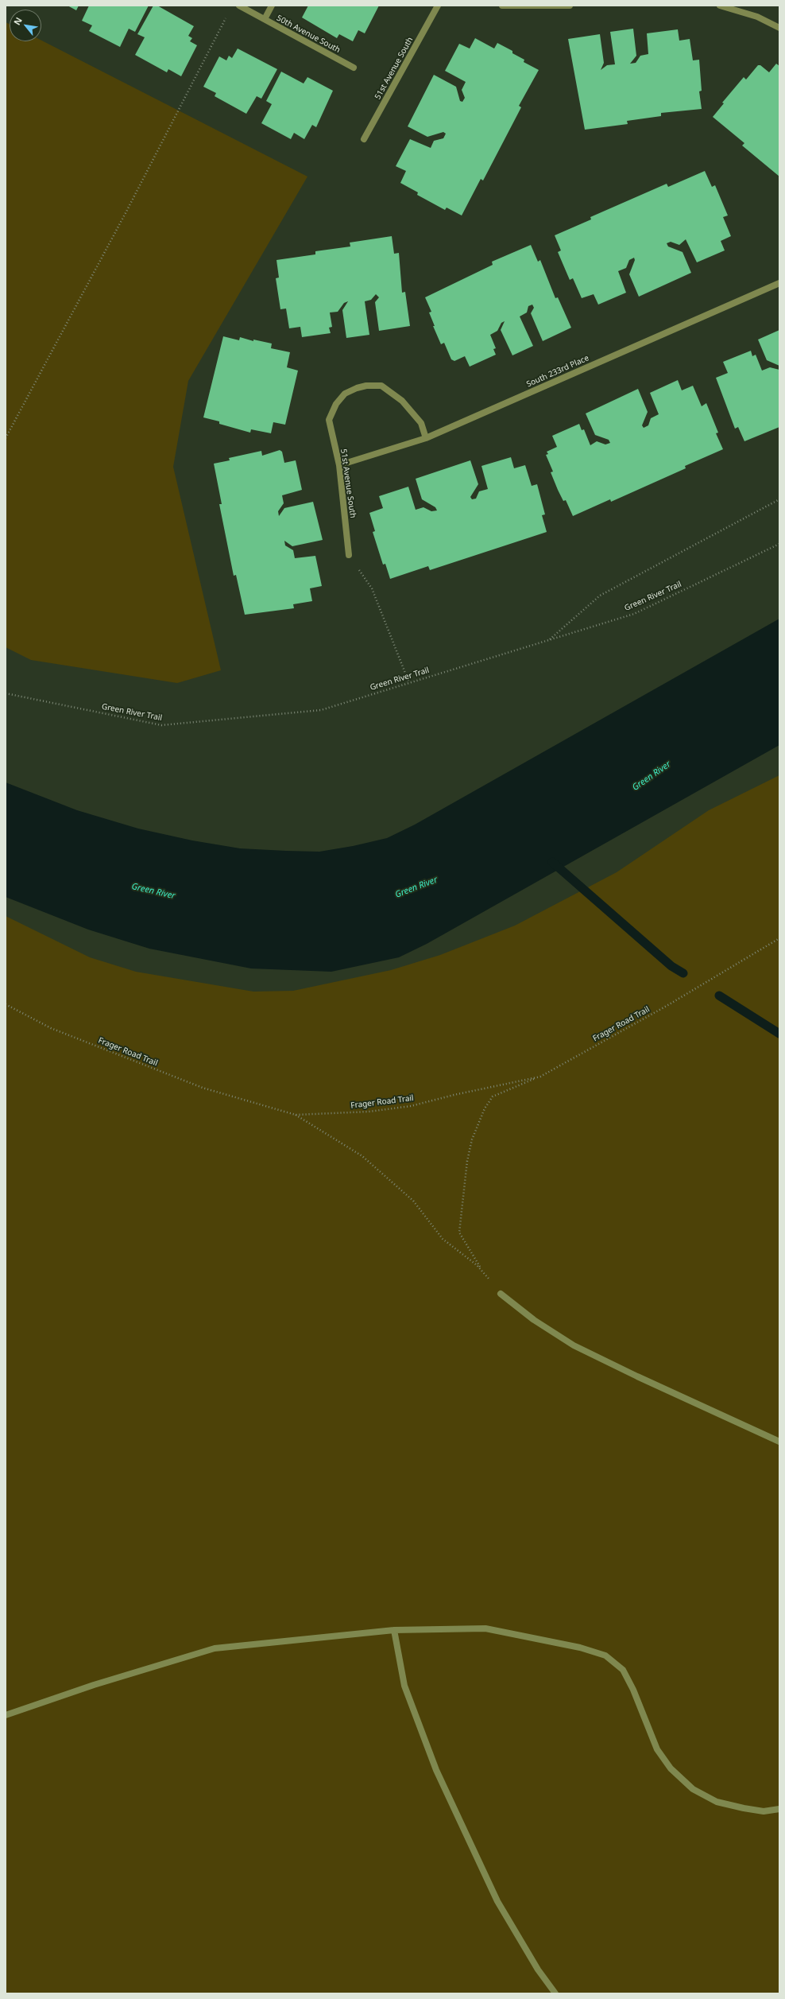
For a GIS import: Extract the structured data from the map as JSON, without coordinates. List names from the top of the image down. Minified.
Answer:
{"streets":{"street":["50th Avenue South","51st Avenue South","South 233rd Place"],"path":["Green River Trail","Frager Road Trail"]},"crossings":[["51st Avenue South","South 233rd Place"]],"water":["Green River"],"north":"top left"}
